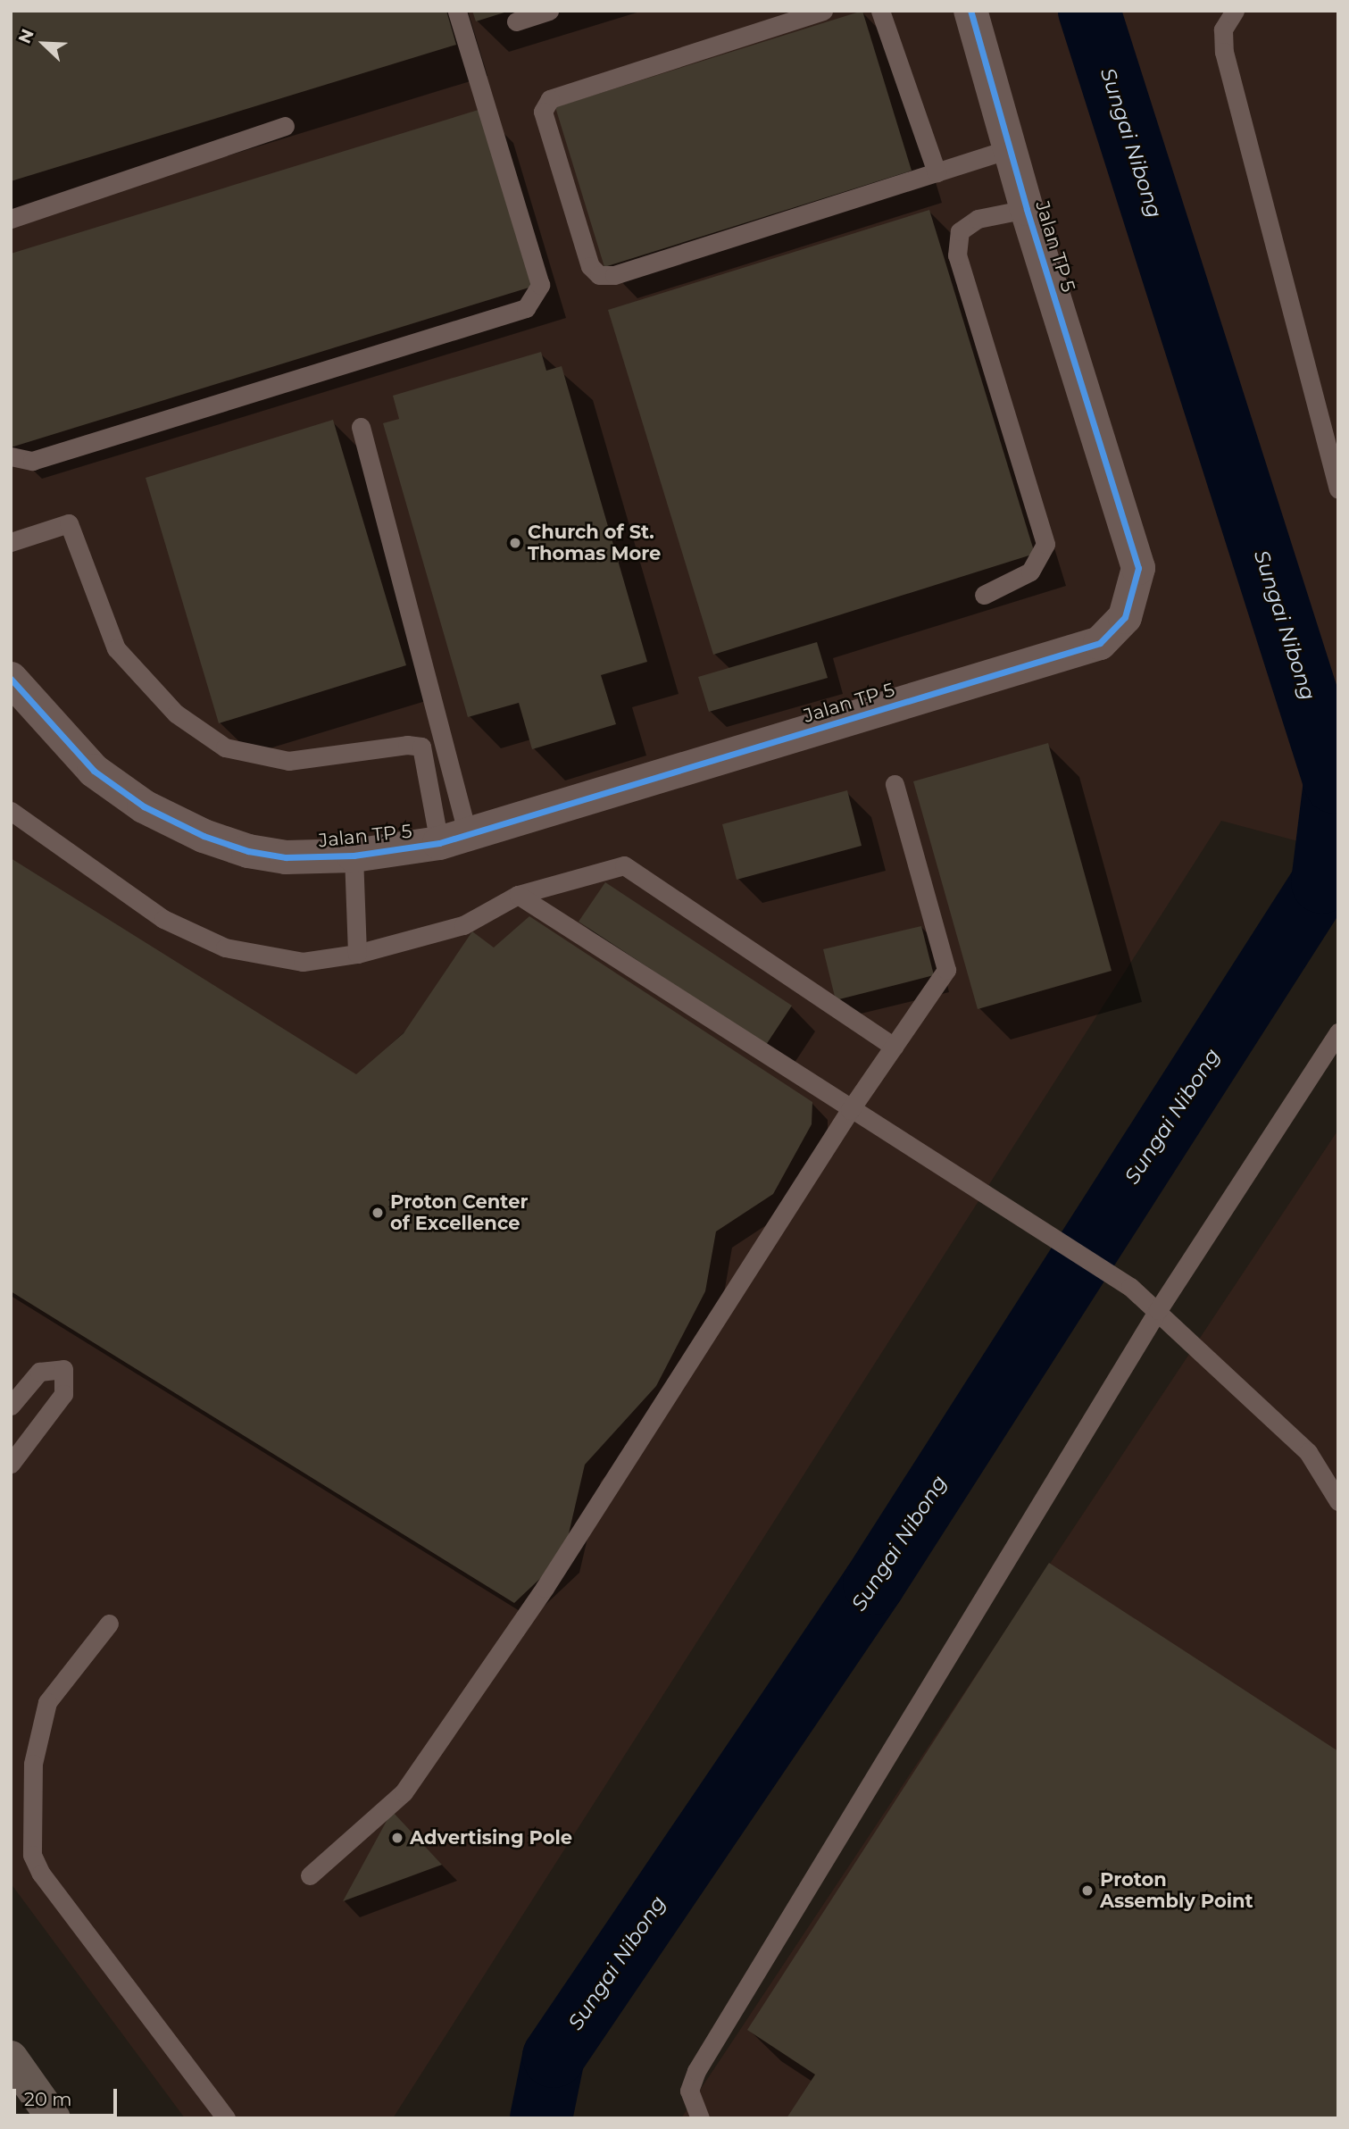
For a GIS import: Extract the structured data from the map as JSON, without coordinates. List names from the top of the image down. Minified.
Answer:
{"streets":{"street":["Jalan TP 5"]},"water":["Sungai Nibong"],"places":["Church of St. Thomas More","Proton Center of Excellence","Advertising Pole","Proton Assembly Point"],"scale_bar":"20 m","north":"top left"}
